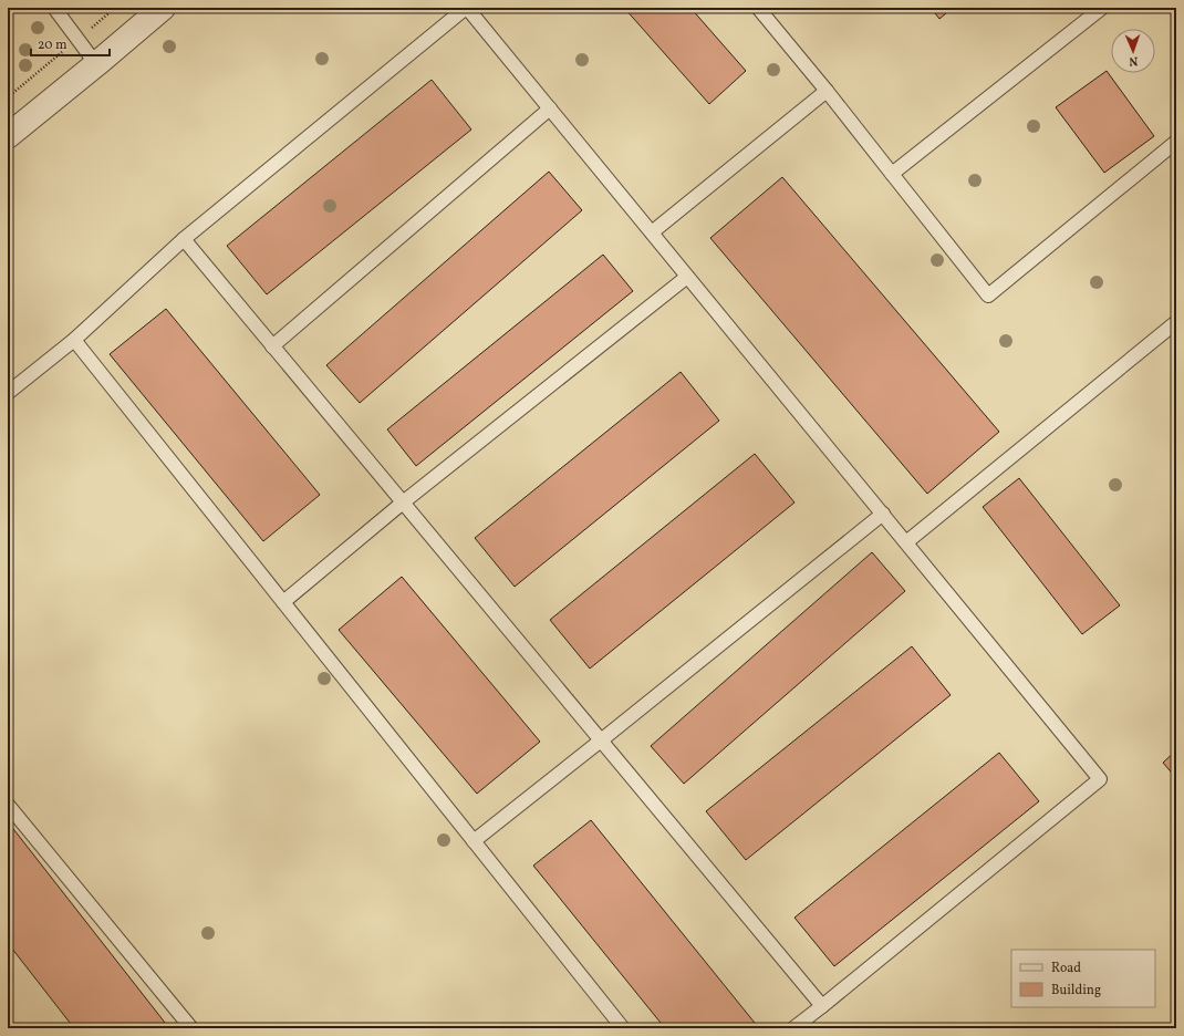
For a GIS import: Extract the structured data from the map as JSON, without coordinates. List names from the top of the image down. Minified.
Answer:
{"legend":["Road","Building"],"scale_bar":"20 m","north":"bottom"}
